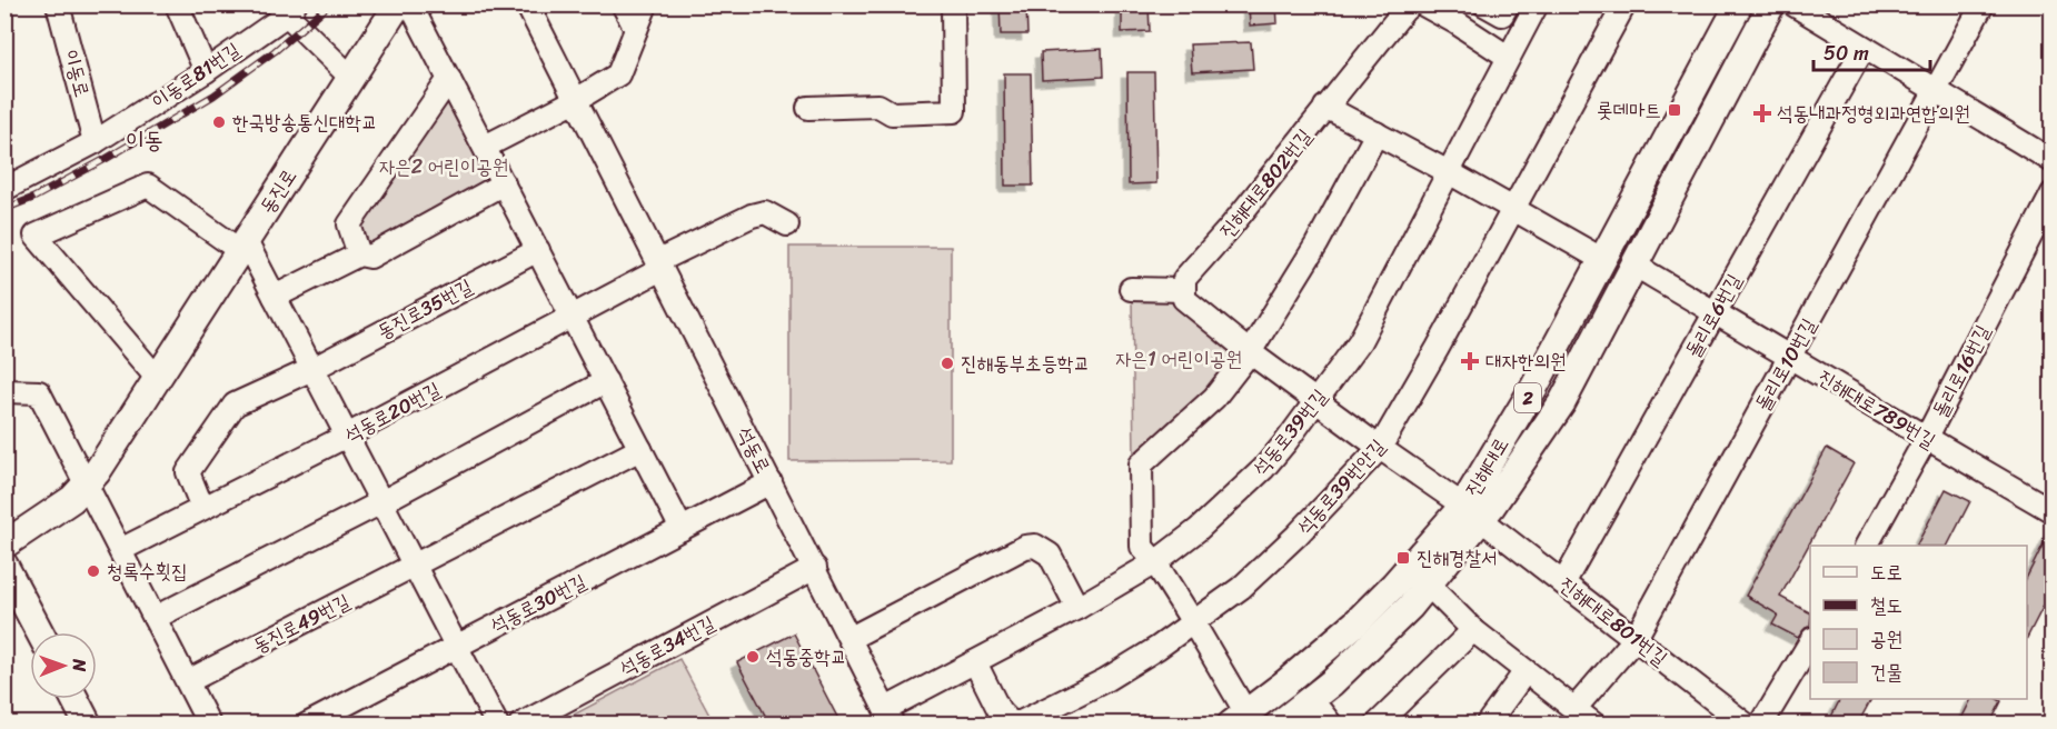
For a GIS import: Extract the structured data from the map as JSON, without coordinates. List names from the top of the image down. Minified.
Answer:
{"streets":{"main road":["동진로","2","진해대로"],"street":["이동로","이동로81번길","진해대로802번길","동진로35번길","돌리로6번길","돌리로10번길","돌리로16번길","진해대로789번길","석동로20번길","석동로39번길","석동로","석동로39번안길","석동로30번길","진해대로801번길","동진로49번길","석동로34번길"]},"crossings":[["이동로","이동로81번길"],["돌리로6번길","진해대로789번길"],["돌리로6번길","진해대로801번길"],["돌리로10번길","진해대로789번길"],["돌리로10번길","진해대로801번길"],["돌리로16번길","진해대로789번길"],["진해대로789번길","진해대로"],["석동로20번길","석동로"],["석동로39번길","석동로"],["석동로39번길","석동로39번안길"],["석동로","석동로30번길"],["석동로","석동로34번길"],["진해대로","진해대로801번길"]],"districts":["이동"],"parks":["자은2 어린이공원","자은1 어린이공원"],"places":{"transit":["롯데마트","진해경찰서"],"health":["석동내과정형외과연합의원","대자한의원"],"other":["한국방송통신대학교","진해동부초등학교","청록수횟집","석동중학교"]},"legend":["도로","철도","공원","건물"],"scale_bar":"50 m","north":"right"}
